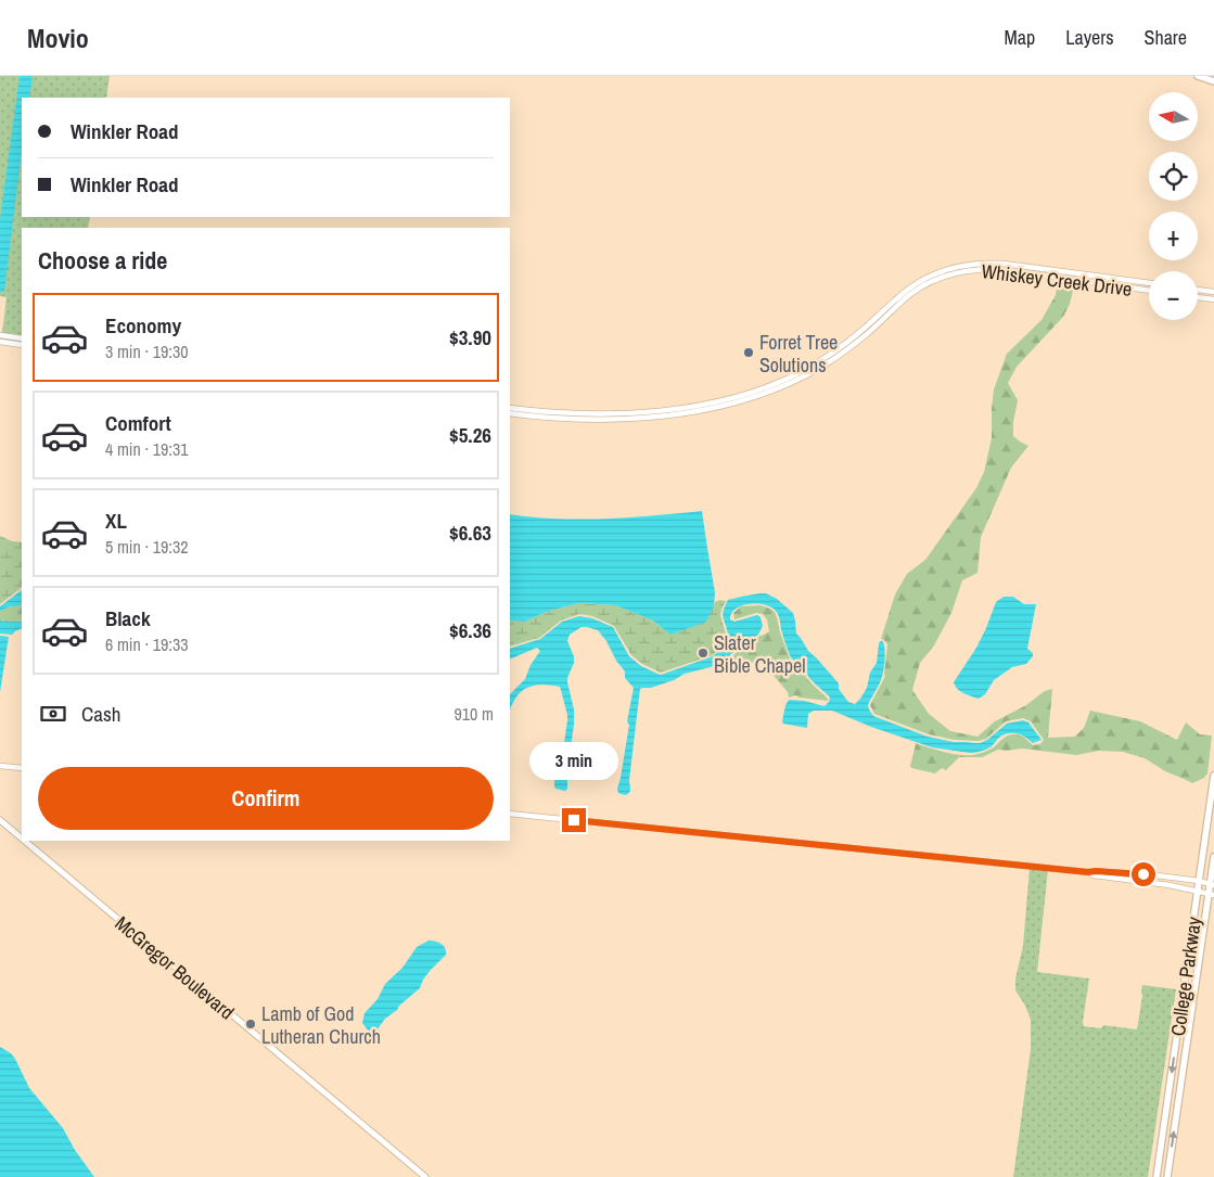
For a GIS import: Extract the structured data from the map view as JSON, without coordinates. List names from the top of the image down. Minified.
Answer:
{"streets":{"main road":["McGregor Boulevard","College Parkway"],"street":["Whiskey Creek Drive"]},"places":["Forret Tree Solutions","Slater Bible Chapel","Lamb of God Lutheran Church"],"north":"left","page":{"header":"Movio","nav":["Map","Layers","Share"],"map_buttons":["+","−"],"banner":["Winkler Road","Winkler Road"],"heading":"Choose a ride","list":[{"name":"Economy","note":"3 min · 19:30","value":"$3.90"},{"name":"Comfort","note":"4 min · 19:31","value":"$5.26"},{"name":"XL","note":"5 min · 19:32","value":"$6.63"},{"name":"Black","note":"6 min · 19:33","value":"$6.36"}],"pay":["Cash","910 m"],"bubble":"3 min","buttons":"Confirm"}}
